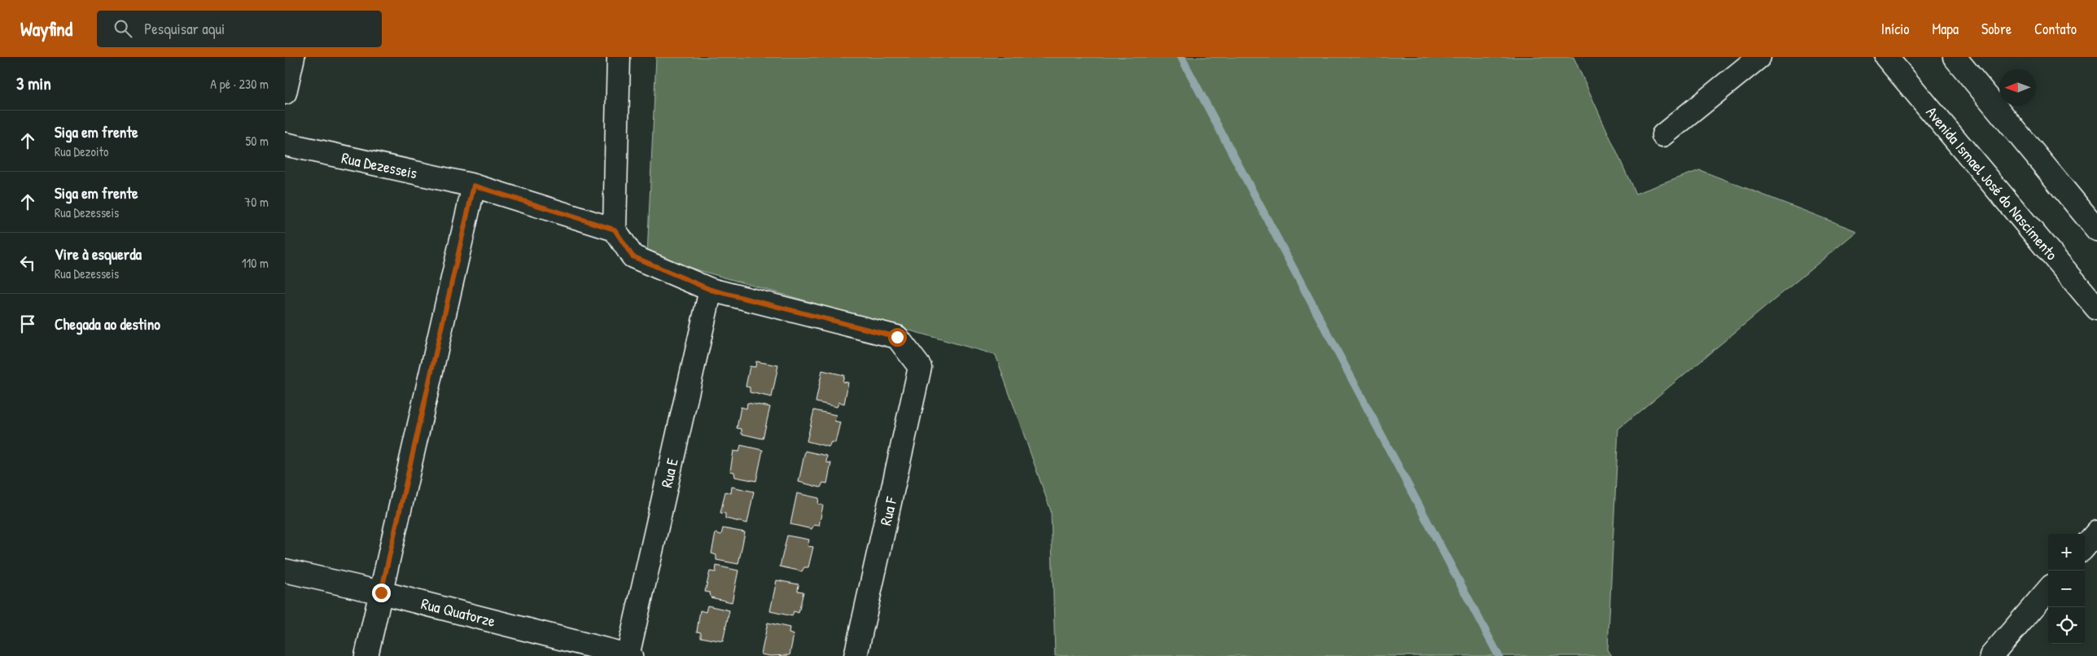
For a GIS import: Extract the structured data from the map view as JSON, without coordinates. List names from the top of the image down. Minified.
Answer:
{"streets":{"street":["Rua Dezesseis","Avenida Ismael José do Nascimento","Rua E","Rua F","Rua Quatorze"]},"crossings":[["Rua E","Rua F"],["Rua E","Rua Quatorze"]],"north":"left","page":{"header":"Wayfind","search":"Pesquisar aqui","nav":["Início","Mapa","Sobre","Contato"],"heading":["3 min","A pé · 230 m"],"list":[["Siga em frente","Rua Dezoito","50 m"],["Siga em frente","Rua Dezesseis","70 m"],["Vire à esquerda","Rua Dezesseis","110 m"],"Chegada ao destino"],"map_buttons":["+","−"]}}
